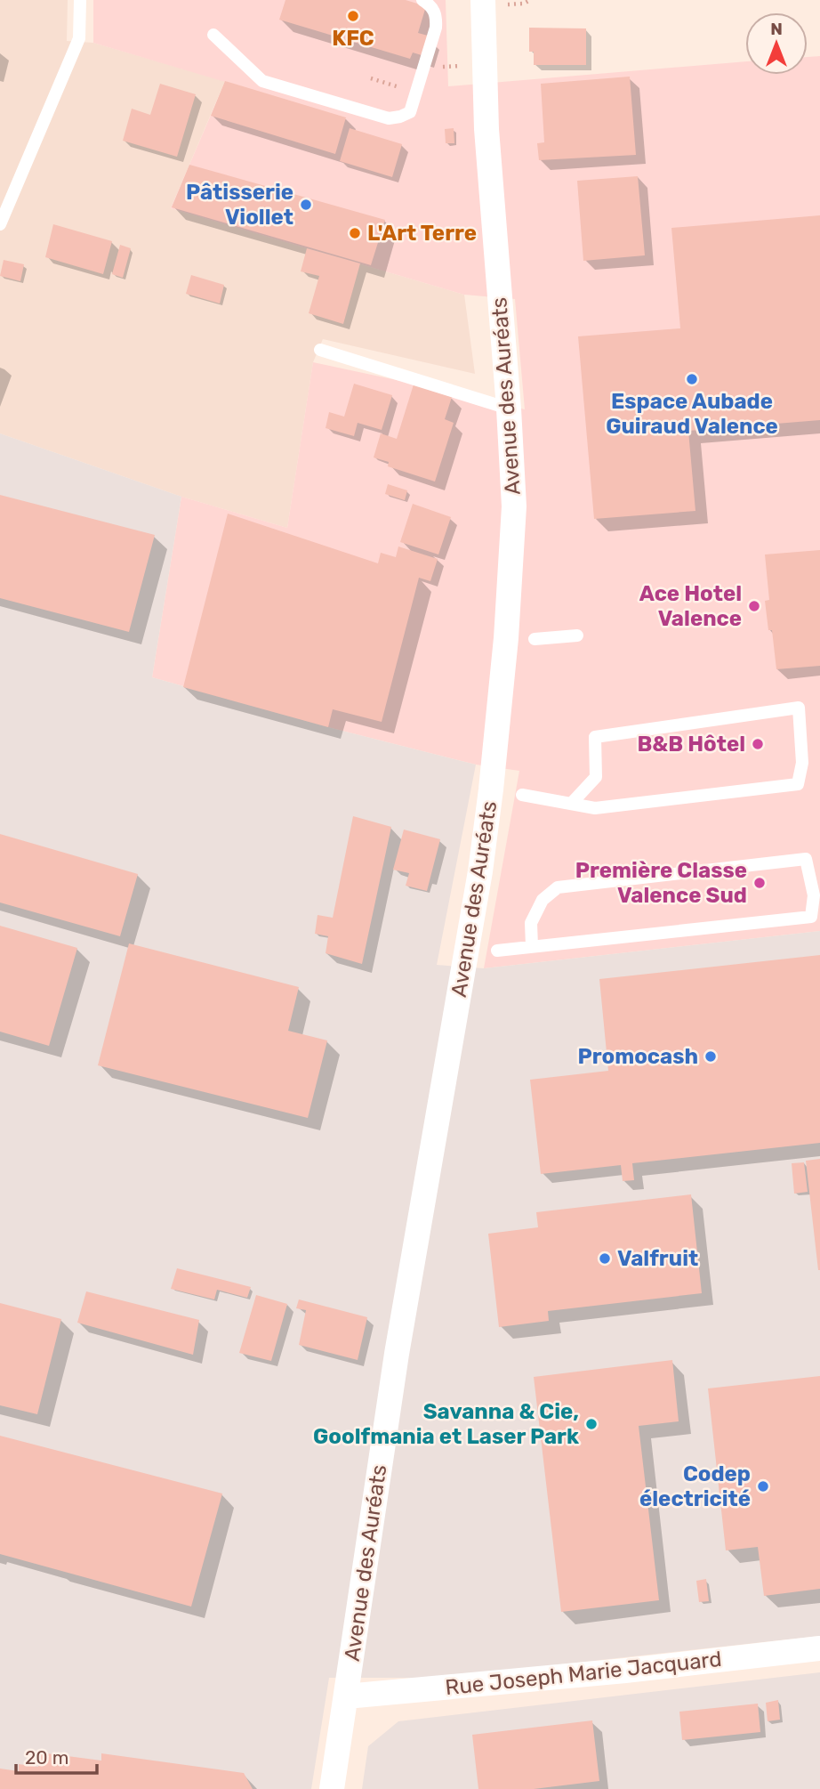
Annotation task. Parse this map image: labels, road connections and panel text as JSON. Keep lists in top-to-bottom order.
{
  "streets": {
    "street": ["Avenue des Auréats", "Rue Joseph Marie Jacquard"]
  },
  "crossings": [
    ["Avenue des Auréats", "Rue Joseph Marie Jacquard"]
  ],
  "places": [
    "KFC",
    "Pâtisserie Viollet",
    "L'Art Terre",
    "Espace Aubade Guiraud Valence",
    "Ace Hotel Valence",
    "B&B Hôtel",
    "Première Classe Valence Sud",
    "Promocash",
    "Valfruit",
    "Savanna & Cie, Goolfmania et Laser Park",
    "Codep électricité"
  ],
  "scale_bar": "20 m",
  "north": "top"
}
